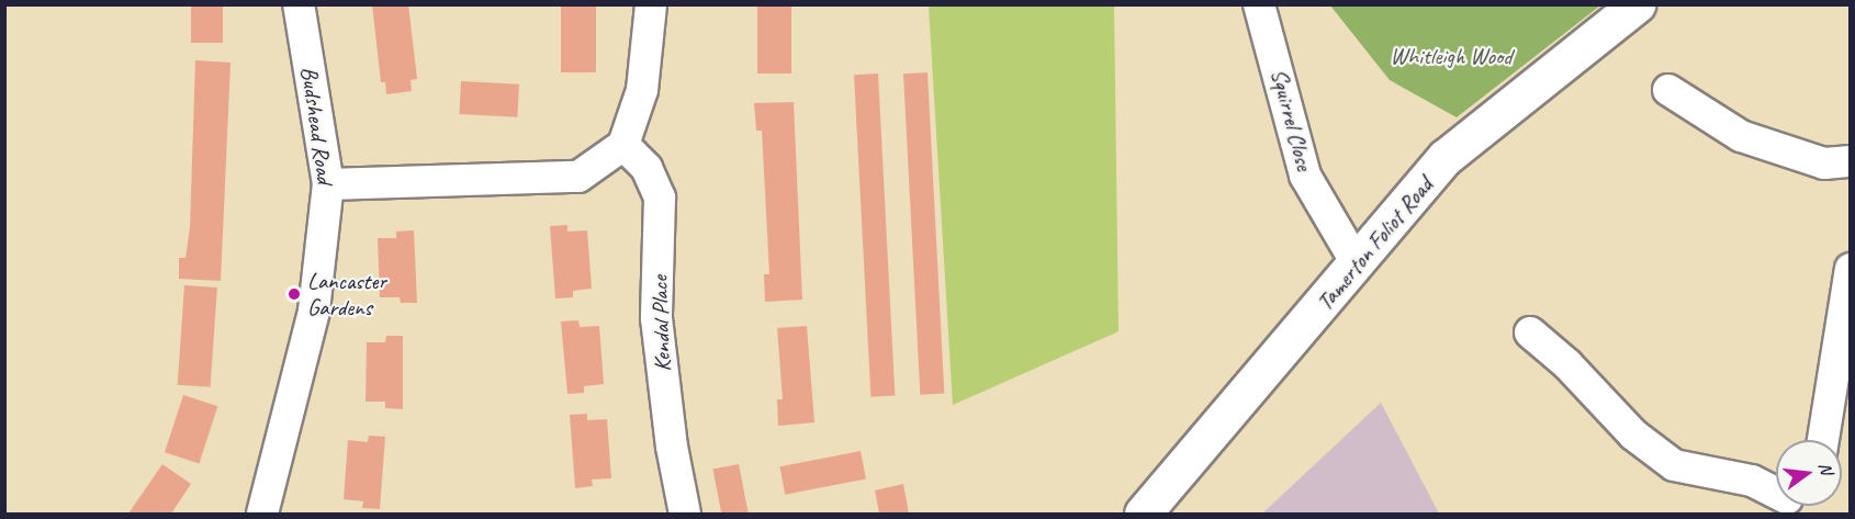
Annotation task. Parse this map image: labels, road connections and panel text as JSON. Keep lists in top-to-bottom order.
{
  "streets": {
    "main road": ["Tamerton Foliot Road"],
    "street": ["Squirrel Close", "Budshead Road", "Kendal Place"]
  },
  "crossings": [
    ["Squirrel Close", "Tamerton Foliot Road"]
  ],
  "parks": ["Whitleigh Wood"],
  "places": ["Lancaster Gardens"],
  "north": "right"
}
